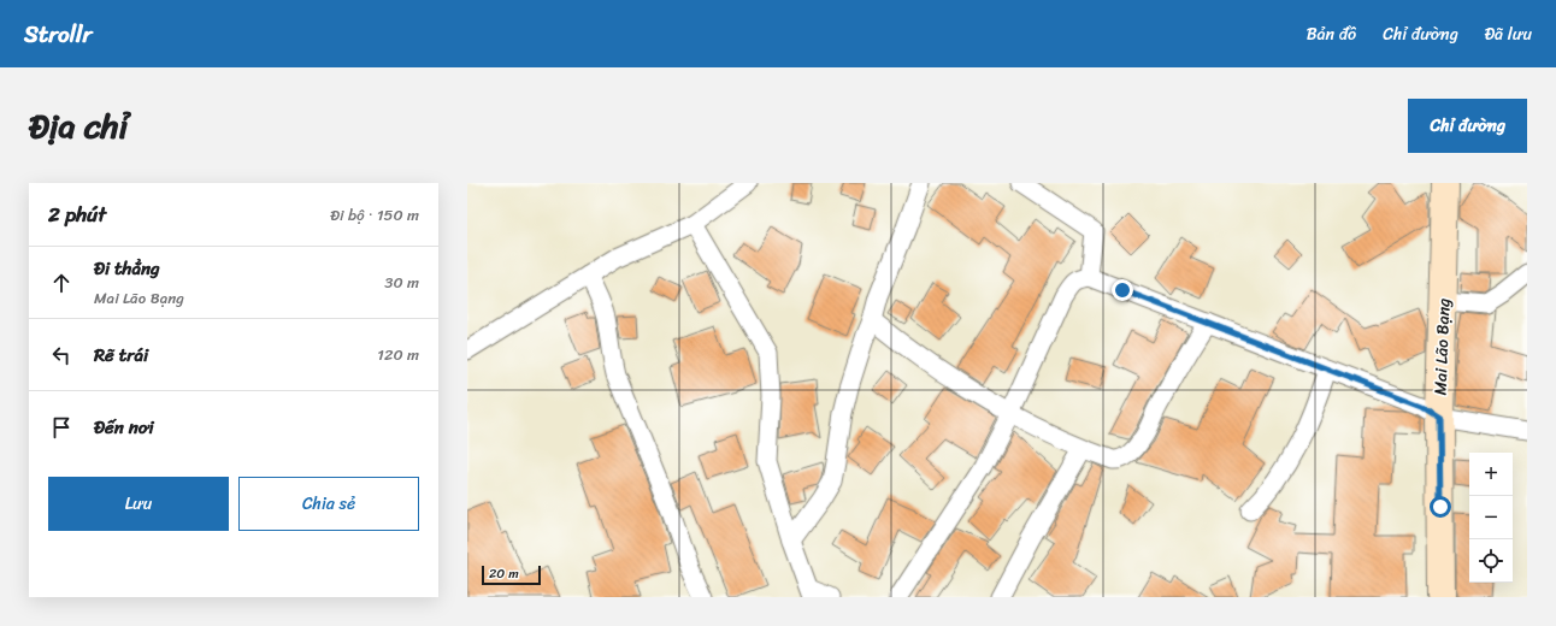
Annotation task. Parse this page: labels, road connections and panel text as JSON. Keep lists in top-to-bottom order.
{
  "streets": {
    "street": ["Mai Lão Bạng"]
  },
  "scale_bar": "20 m",
  "page": {
    "header": "Strollr",
    "nav": ["Bản đồ", "Chỉ đường", "Đã lưu"],
    "title": "Địa chỉ",
    "buttons": [
      "Chỉ đường",
      ["Lưu", "Chia sẻ"]
    ],
    "heading": ["2 phút", "Đi bộ · 150 m"],
    "list": [
      ["Đi thẳng", "Mai Lão Bạng", "30 m"],
      ["Rẽ trái", "120 m"],
      "Đến nơi"
    ],
    "map_buttons": ["+", "−"],
    "scale": "20 m"
  }
}
